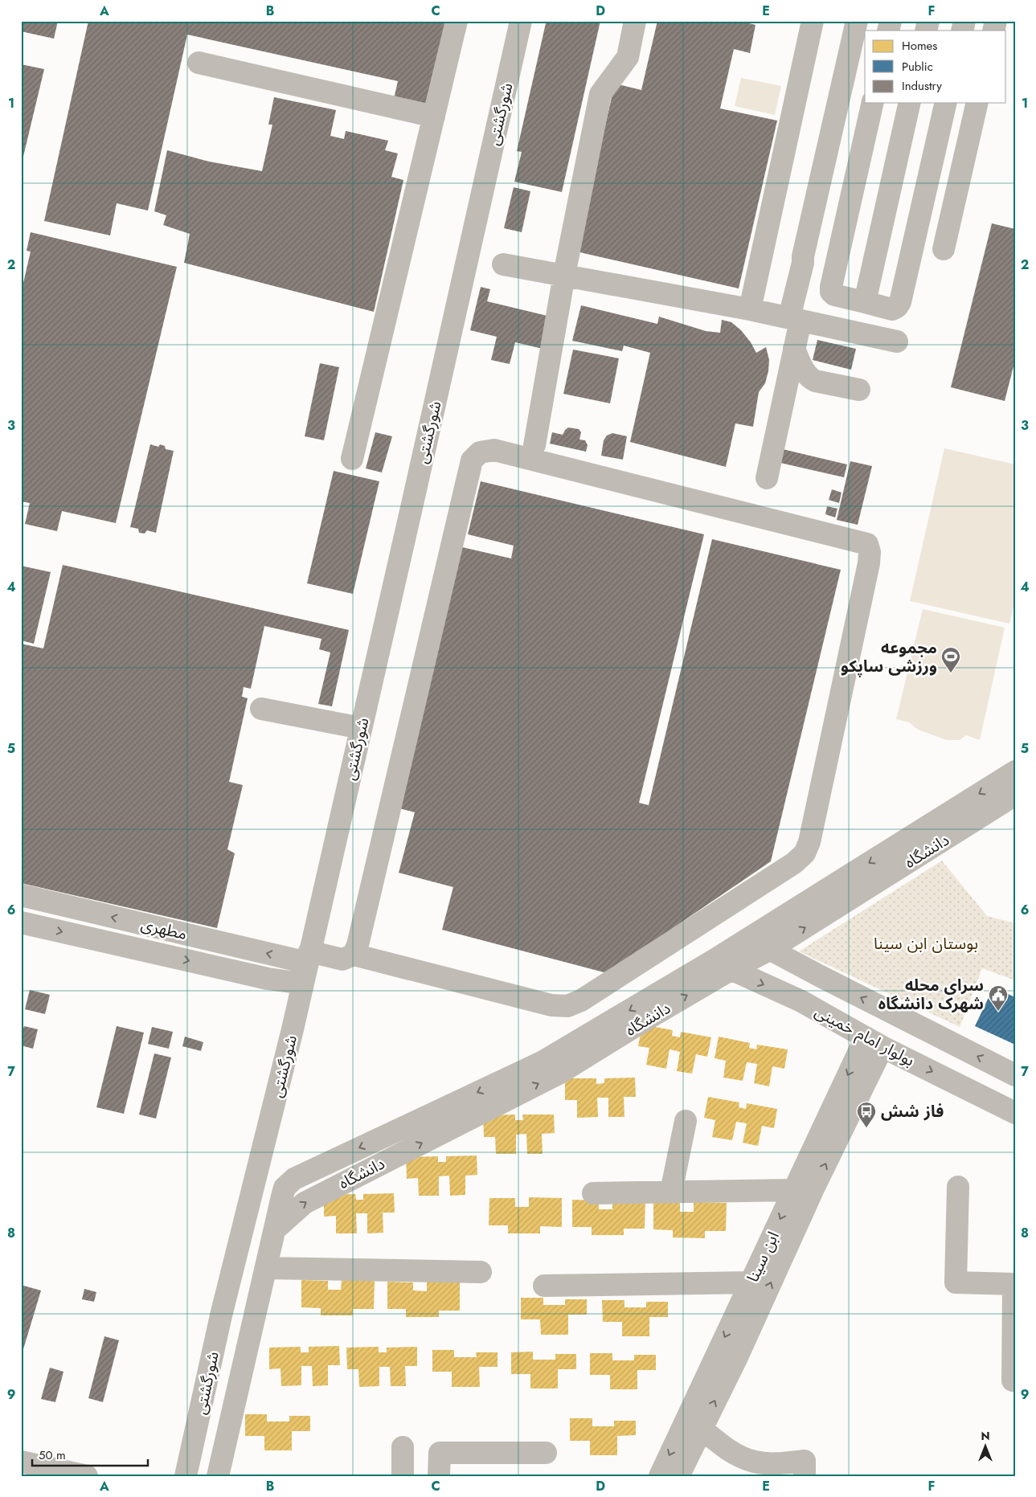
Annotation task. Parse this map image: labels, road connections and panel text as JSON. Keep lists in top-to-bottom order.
{
  "streets": {
    "street": [
      "شورگشتی",
      "دانشگاه",
      "مطهری",
      "بولوار امام خمینی",
      "ابن سینا"
    ]
  },
  "crossings": [
    ["شورگشتی", "مطهری"],
    ["دانشگاه", "بولوار امام خمینی"],
    ["بولوار امام خمینی", "ابن سینا"]
  ],
  "parks": ["بوستان ابن سینا"],
  "places": {
    "sports": ["مجموعه ورزشی ساپکو"],
    "public building": ["سرای محله شهرک دانشگاه"],
    "bus stop": ["فاز شش"]
  },
  "legend": ["Homes", "Public", "Industry"],
  "scale_bar": "50 m",
  "north": "top",
  "grid": {
    "columns": [
      "A",
      "B",
      "C",
      "D",
      "E",
      "F"
    ],
    "rows": [
      "1",
      "2",
      "3",
      "4",
      "5",
      "6",
      "7",
      "8",
      "9"
    ]
  }
}
